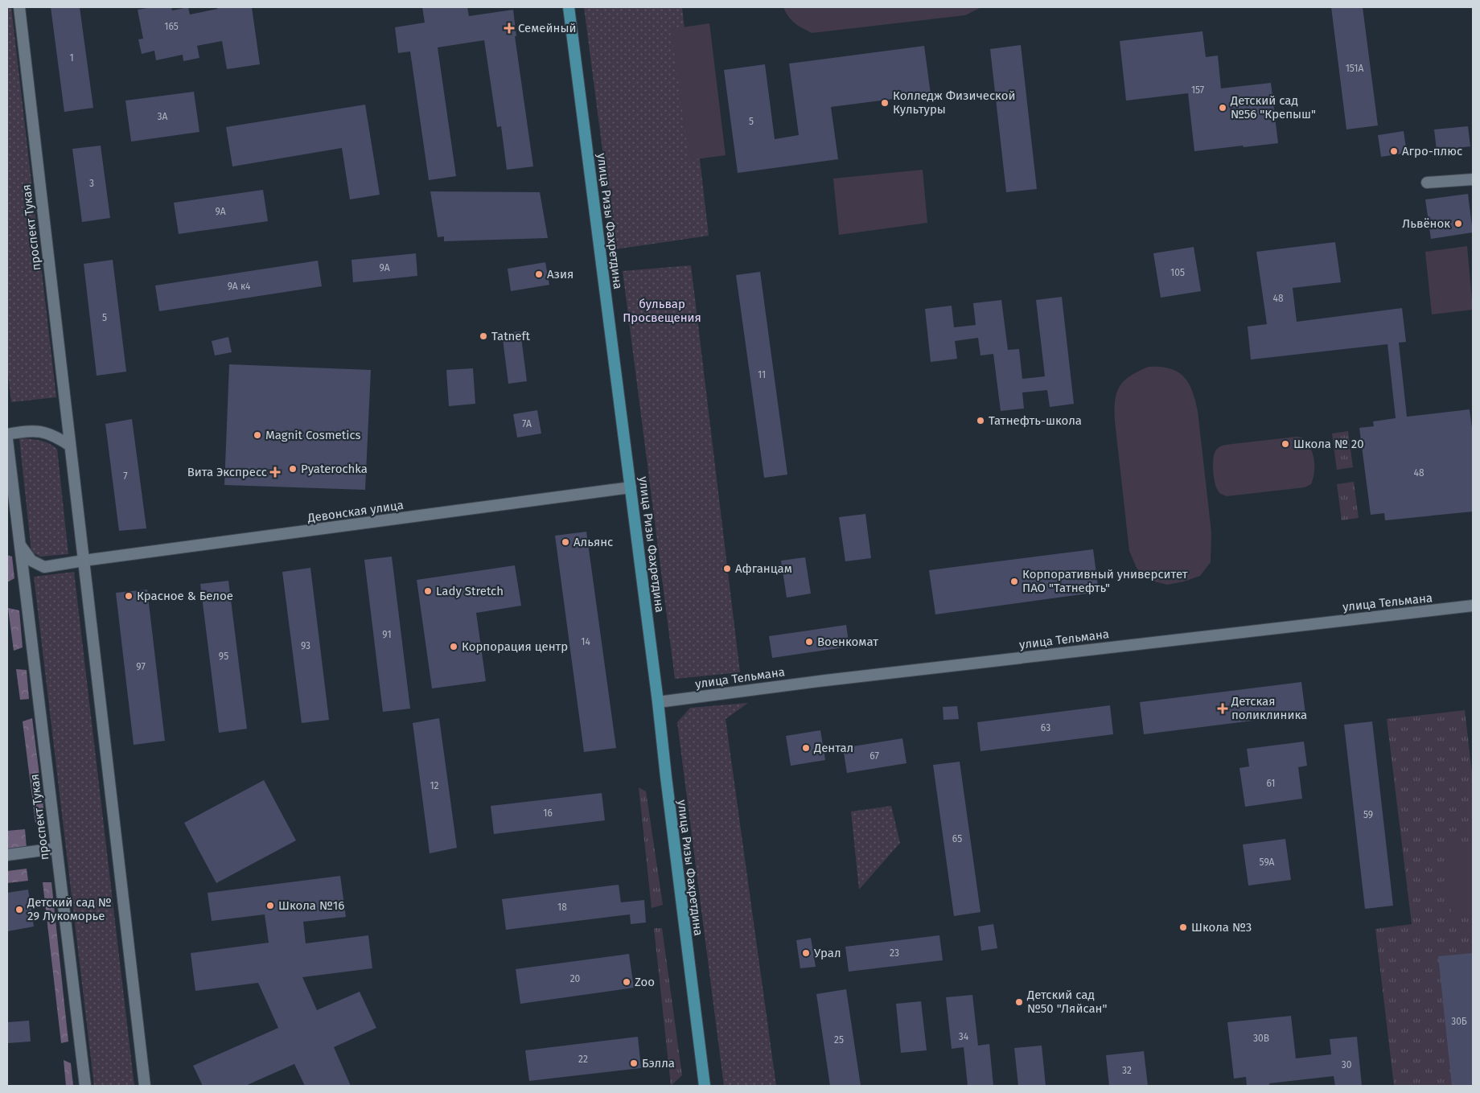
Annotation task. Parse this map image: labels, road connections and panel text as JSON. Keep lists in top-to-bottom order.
{
  "streets": {
    "main road": [
      "улица Ризы Фахретдина",
      "проспект Тукая",
      "Девонская улица",
      "улица Тельмана"
    ]
  },
  "crossings": [
    ["улица Ризы Фахретдина", "Девонская улица"],
    ["улица Ризы Фахретдина", "улица Тельмана"],
    ["проспект Тукая", "Девонская улица"]
  ],
  "parks": ["бульвар Просвещения"],
  "places": {
    "health": ["Семейный", "Вита Экспресс", "Детская поликлиника"],
    "other": [
      "Колледж Физической Культуры",
      "Детский сад №56 \"Крепыш\"",
      "Агро-плюс",
      "Львёнок",
      "Азия",
      "Tatneft",
      "Татнефть-школа",
      "Magnit Cosmetics",
      "Школа № 20",
      "Pyaterochka",
      "Альянс",
      "Афганцам",
      "Корпоративный университет ПАО \"Татнефть\"",
      "Lady Stretch",
      "Красное & Белое",
      "Военкомат",
      "Корпорация центр",
      "Дентал",
      "Школа №16",
      "Детский сад № 29 Лукоморье",
      "Школа №3",
      "Урал",
      "Zoo",
      "Детский сад №50 \"Ляйсан\"",
      "Бэлла"
    ]
  },
  "house_numbers": [
    "165",
    "1",
    "151А",
    "157",
    "3А",
    "5",
    "3",
    "9А",
    "9А",
    "105",
    "9А к4",
    "48",
    "5",
    "11",
    "7А",
    "48",
    "7",
    "91",
    "14",
    "93",
    "95",
    "97",
    "63",
    "67",
    "61",
    "12",
    "16",
    "59",
    "65",
    "59А",
    "18",
    "23",
    "20",
    "30Б",
    "34",
    "30В",
    "25",
    "22",
    "30",
    "32"
  ]
}
